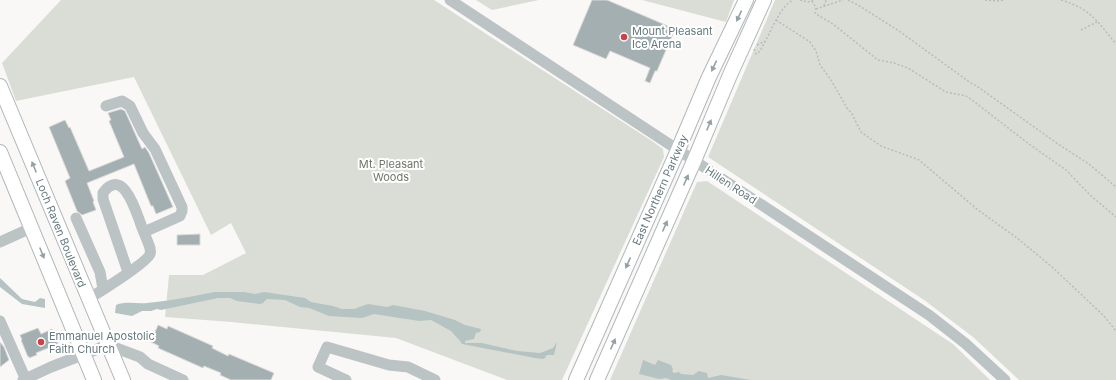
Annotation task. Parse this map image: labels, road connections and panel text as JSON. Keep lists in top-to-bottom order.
{
  "streets": {
    "main road": ["East Northern Parkway", "Loch Raven Boulevard"],
    "street": ["Hillen Road"]
  },
  "crossings": [
    ["Hillen Road", "East Northern Parkway"]
  ],
  "parks": ["Mt. Pleasant Woods"],
  "places": ["Mount Pleasant Ice Arena", "Emmanuel Apostolic Faith Church"]
}
